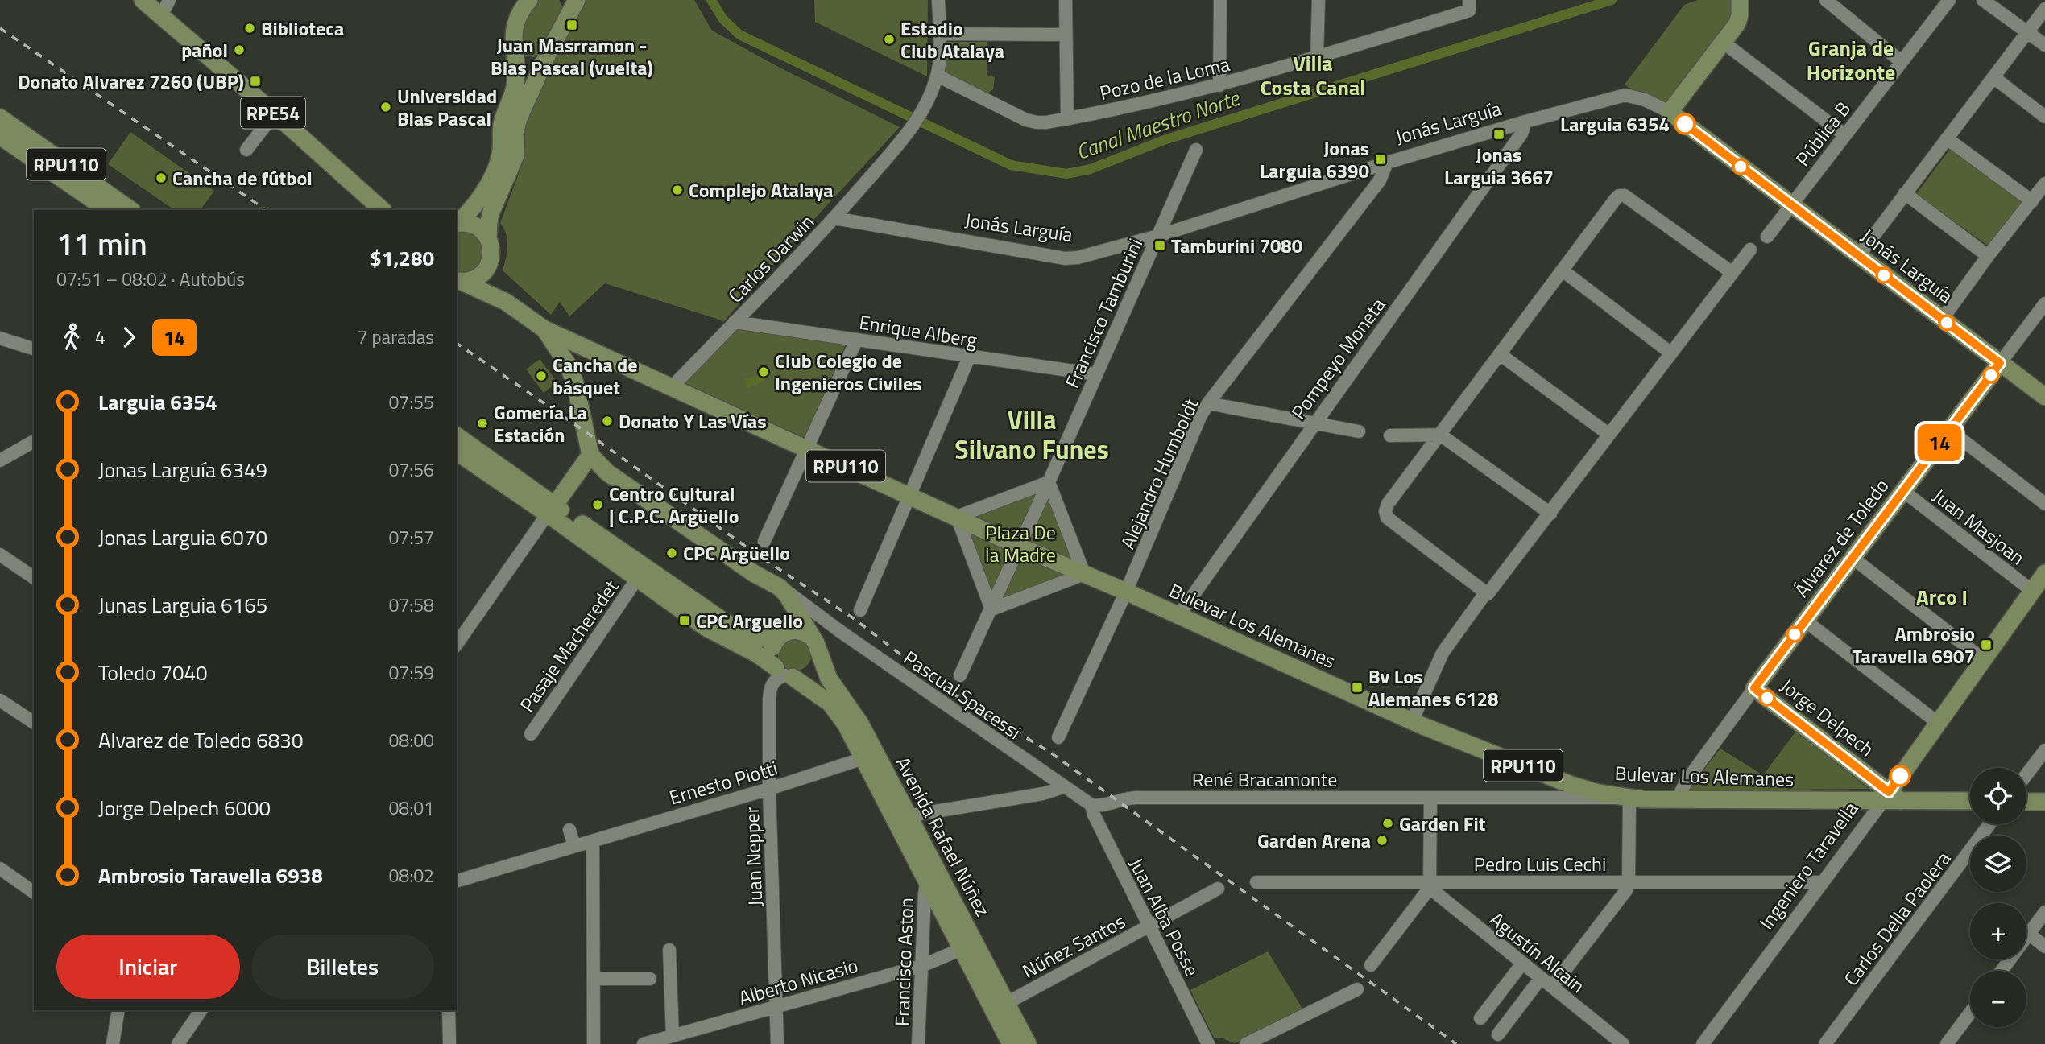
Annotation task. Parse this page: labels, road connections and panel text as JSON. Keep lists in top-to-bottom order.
{
  "streets": {
    "main road": [
      "RPE54",
      "Jonás Larguía",
      "RPU110",
      "Álvarez de Toledo",
      "Bulevar Los Alemanes",
      "Jorge Delpech",
      "Avenida Rafael Núñez",
      "Ingeniero Taravella"
    ],
    "street": [
      "Pozo de la Loma",
      "Pública B",
      "Carlos Darwin",
      "Francisco Tamburini",
      "Enrique Alberg",
      "Pompeyo Moneta",
      "Alejandro Humboldt",
      "Juan Masjoan",
      "Pasaje Macheredet",
      "Pascual Spacessi",
      "René Bracamonte",
      "Ernesto Piotti",
      "Juan Nepper",
      "Pedro Luis Cechi",
      "Juan Alba Posse",
      "Carlos Della Paolera",
      "Núñez Santos",
      "Agustín Alcain",
      "Francisco Aston",
      "Alberto Nicasio"
    ]
  },
  "crossings": [
    ["Pozo de la Loma", "Carlos Darwin"],
    ["Jonás Larguía", "Pública B"],
    ["Jonás Larguía", "Carlos Darwin"],
    ["Jonás Larguía", "Francisco Tamburini"],
    ["Jonás Larguía", "Pompeyo Moneta"],
    ["Jonás Larguía", "Alejandro Humboldt"],
    ["Jonás Larguía", "Álvarez de Toledo"],
    ["Carlos Darwin", "Enrique Alberg"],
    ["Carlos Darwin", "Bulevar Los Alemanes"],
    ["Francisco Tamburini", "Enrique Alberg"],
    ["Francisco Tamburini", "Bulevar Los Alemanes"],
    ["Pompeyo Moneta", "Bulevar Los Alemanes"],
    ["Alejandro Humboldt", "Bulevar Los Alemanes"],
    ["Juan Masjoan", "Álvarez de Toledo"],
    ["Juan Masjoan", "Ingeniero Taravella"],
    ["Álvarez de Toledo", "Bulevar Los Alemanes"],
    ["Álvarez de Toledo", "Jorge Delpech"],
    ["Bulevar Los Alemanes", "Jorge Delpech"],
    ["Bulevar Los Alemanes", "René Bracamonte"],
    ["Bulevar Los Alemanes", "Ingeniero Taravella"],
    ["Pascual Spacessi", "Avenida Rafael Núñez"],
    ["Jorge Delpech", "Ingeniero Taravella"],
    ["René Bracamonte", "Juan Alba Posse"],
    ["Ernesto Piotti", "Avenida Rafael Núñez"],
    ["Ernesto Piotti", "Juan Nepper"],
    ["Avenida Rafael Núñez", "Juan Nepper"],
    ["Avenida Rafael Núñez", "Núñez Santos"],
    ["Avenida Rafael Núñez", "Francisco Aston"],
    ["Avenida Rafael Núñez", "Alberto Nicasio"],
    ["Juan Nepper", "Alberto Nicasio"],
    ["Pedro Luis Cechi", "Ingeniero Taravella"],
    ["Pedro Luis Cechi", "Agustín Alcain"],
    ["Juan Alba Posse", "Núñez Santos"],
    ["Francisco Aston", "Alberto Nicasio"]
  ],
  "districts": [
    "Granja de Horizonte",
    "Villa Costa Canal",
    "Villa Silvano Funes",
    "Arco I"
  ],
  "water": ["Canal Maestro Norte"],
  "parks": ["Plaza De la Madre"],
  "places": {
    "transit": [
      "Juan Masrramon - Blas Pascal (vuelta)",
      "Donato Alvarez 7260 (UBP)",
      "Jonas Larguia 3667",
      "Jonas Larguia 6390",
      "Tamburini 7080",
      "CPC Arguello",
      "Ambrosio Taravella 6907",
      "Bv Los Alemanes 6128"
    ],
    "other": [
      "Biblioteca",
      "Estadio Club Atalaya",
      "pañol",
      "Universidad Blas Pascal",
      "Larguia 6354",
      "Cancha de fútbol",
      "Complejo Atalaya",
      "Club Colegio de Ingenieros Civiles",
      "Cancha de básquet",
      "Donato Y Las Vías",
      "Gomería La Estación",
      "Centro Cultural | C.P.C. Argüello",
      "CPC Argüello",
      "Garden Fit",
      "Garden Arena"
    ]
  },
  "lines": ["bus line 14"],
  "page": {
    "on_map": "14",
    "heading": ["11 min", "07:51 – 08:02 · Autobús", "$1,280"],
    "legs": ["4", "14", "7 paradas"],
    "list": [
      {
        "name": "Larguia 6354",
        "value": "07:55"
      },
      {
        "name": "Jonas Larguía 6349",
        "value": "07:56"
      },
      {
        "name": "Jonas Larguia 6070",
        "value": "07:57"
      },
      {
        "name": "Junas Larguia 6165",
        "value": "07:58"
      },
      {
        "name": "Toledo 7040",
        "value": "07:59"
      },
      {
        "name": "Alvarez de Toledo 6830",
        "value": "08:00"
      },
      {
        "name": "Jorge Delpech 6000",
        "value": "08:01"
      },
      {
        "name": "Ambrosio Taravella 6938",
        "value": "08:02"
      }
    ],
    "map_buttons": ["+", "−"],
    "buttons": ["Iniciar", "Billetes"]
  }
}
